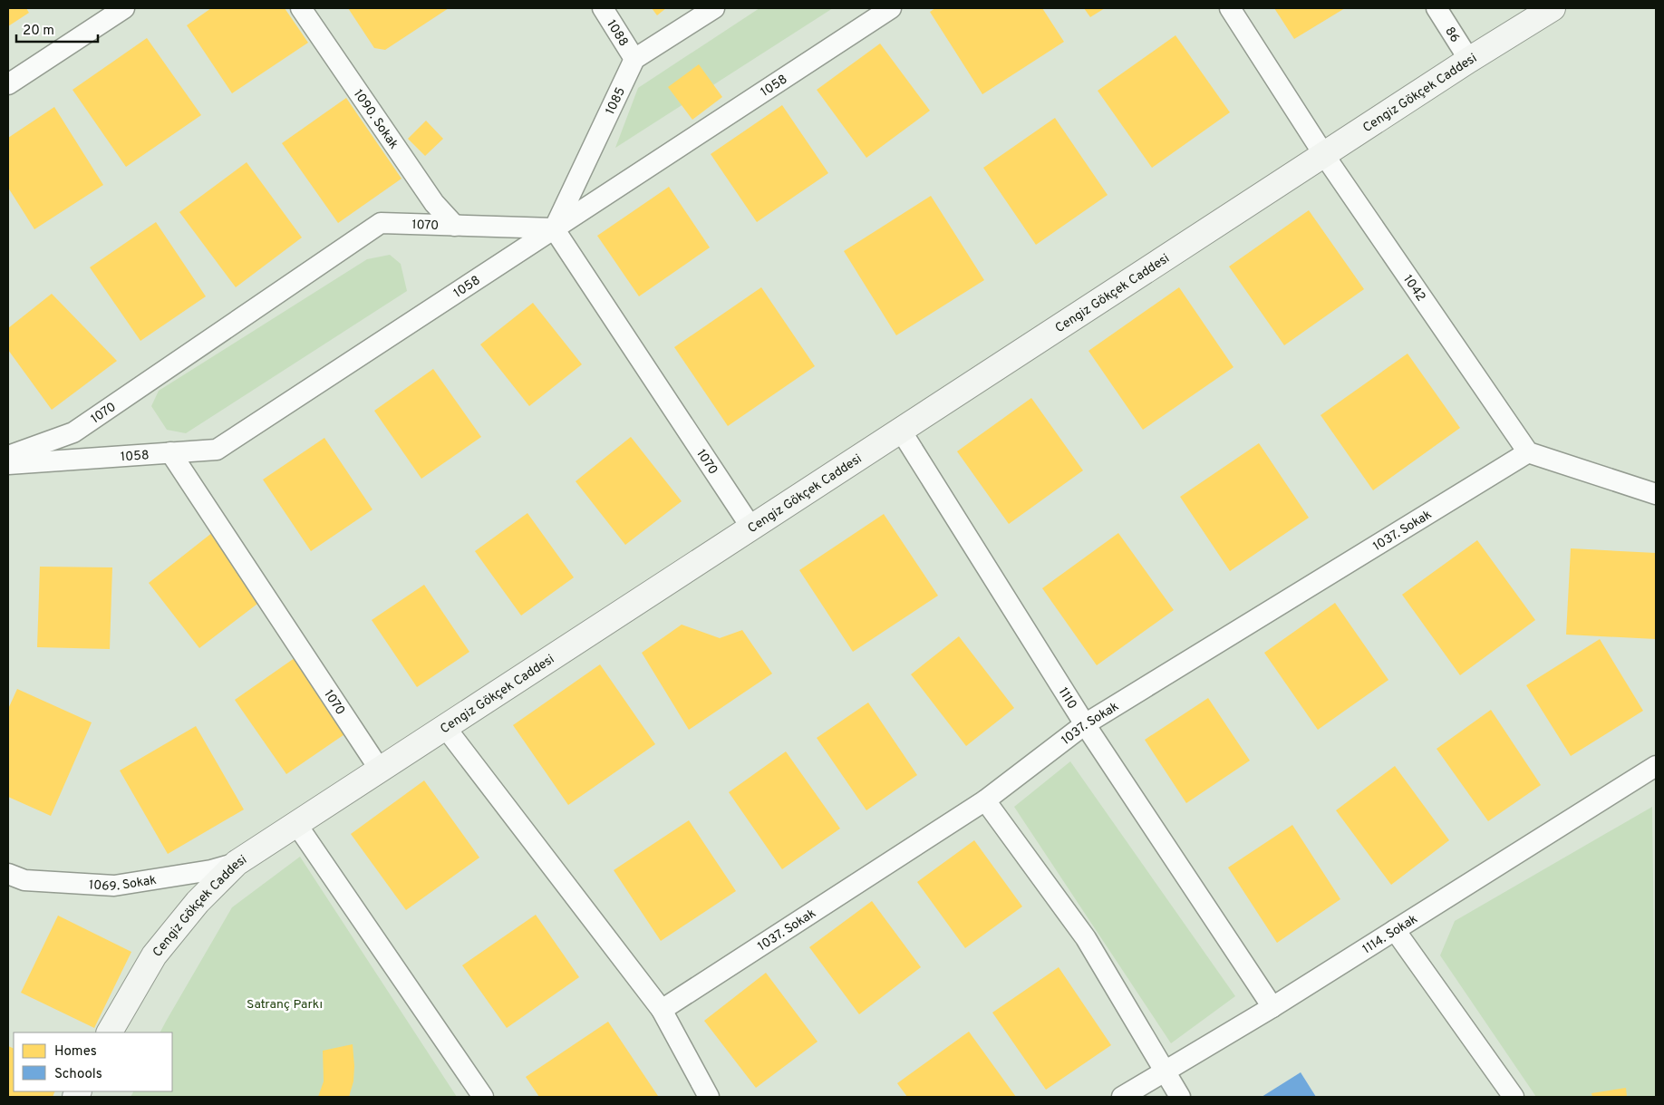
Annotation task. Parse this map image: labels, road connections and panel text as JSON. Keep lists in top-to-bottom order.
{
  "streets": {
    "street": [
      "1088",
      "86",
      "1058",
      "Cengiz Gökçek Caddesi",
      "1085",
      "1090. Sokak",
      "1070",
      "1042",
      "1037. Sokak",
      "1110",
      "1069. Sokak",
      "1114. Sokak"
    ]
  },
  "crossings": [
    ["1088", "1085"],
    ["86", "Cengiz Gökçek Caddesi"],
    ["1058", "1085"],
    ["1058", "1070"],
    ["Cengiz Gökçek Caddesi", "1070"],
    ["Cengiz Gökçek Caddesi", "1042"],
    ["Cengiz Gökçek Caddesi", "1110"],
    ["Cengiz Gökçek Caddesi", "1069. Sokak"],
    ["1085", "1070"],
    ["1090. Sokak", "1070"],
    ["1042", "1037. Sokak"],
    ["1037. Sokak", "1110"],
    ["1110", "1114. Sokak"]
  ],
  "parks": ["Satranç Parkı"],
  "legend": ["Homes", "Schools"],
  "scale_bar": "20 m"
}
